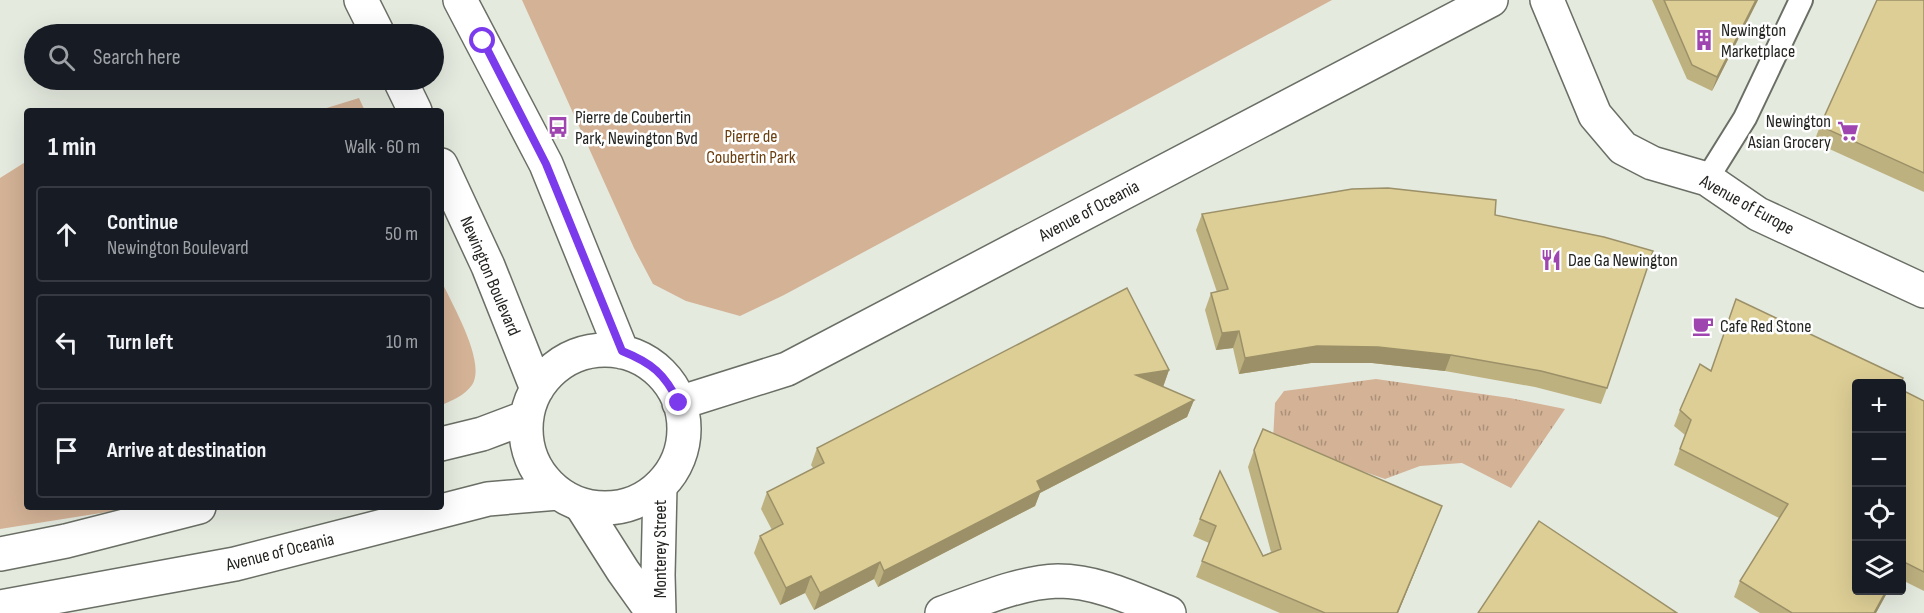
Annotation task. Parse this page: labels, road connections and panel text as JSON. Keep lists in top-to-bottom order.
{
  "streets": {
    "street": [
      "Avenue of Europe",
      "Avenue of Oceania",
      "Newington Boulevard",
      "Monterey Street"
    ]
  },
  "crossings": [
    ["Avenue of Oceania", "Newington Boulevard"],
    ["Avenue of Oceania", "Monterey Street"],
    ["Newington Boulevard", "Monterey Street"]
  ],
  "parks": ["Pierre de Coubertin Park"],
  "places": {
    "building": ["Newington Marketplace"],
    "bus stop": ["Pierre de Coubertin Park, Newington Bvd"],
    "supermarket": ["Newington Asian Grocery"],
    "restaurant": ["Dae Ga Newington"],
    "cafe": ["Cafe Red Stone"]
  },
  "page": {
    "search": "Search here",
    "heading": ["1 min", "Walk · 60 m"],
    "list": [
      ["Continue", "Newington Boulevard", "50 m"],
      ["Turn left", "10 m"],
      "Arrive at destination"
    ],
    "map_buttons": ["+", "−"]
  }
}
